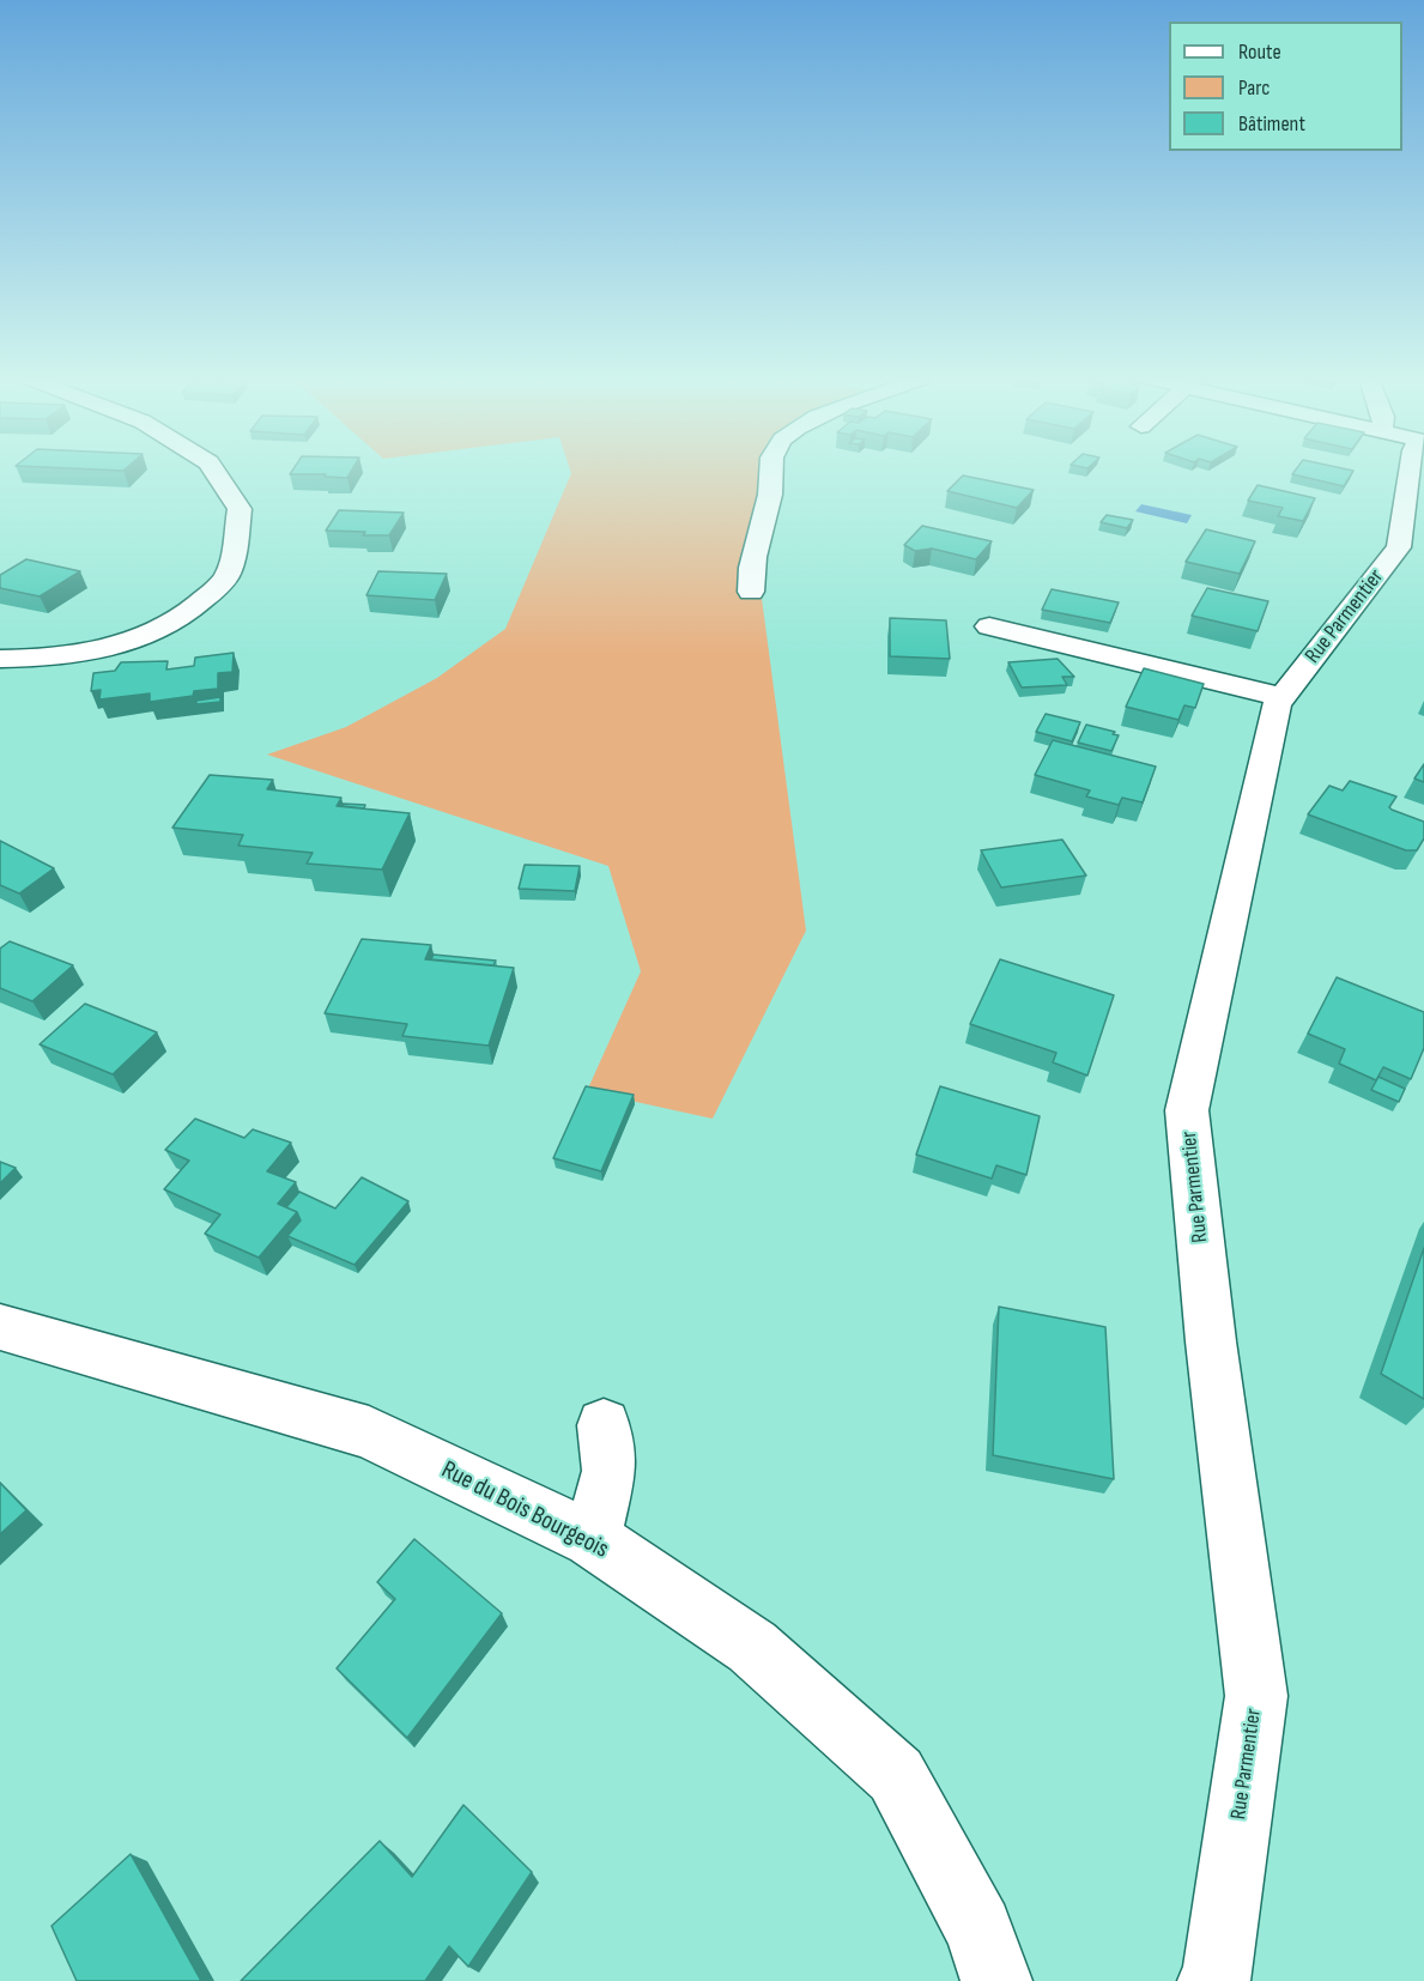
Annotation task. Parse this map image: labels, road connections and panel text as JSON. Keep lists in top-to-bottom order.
{
  "streets": {
    "street": ["Rue Parmentier", "Rue du Bois Bourgeois"]
  },
  "legend": ["Route", "Parc", "Bâtiment"]
}
